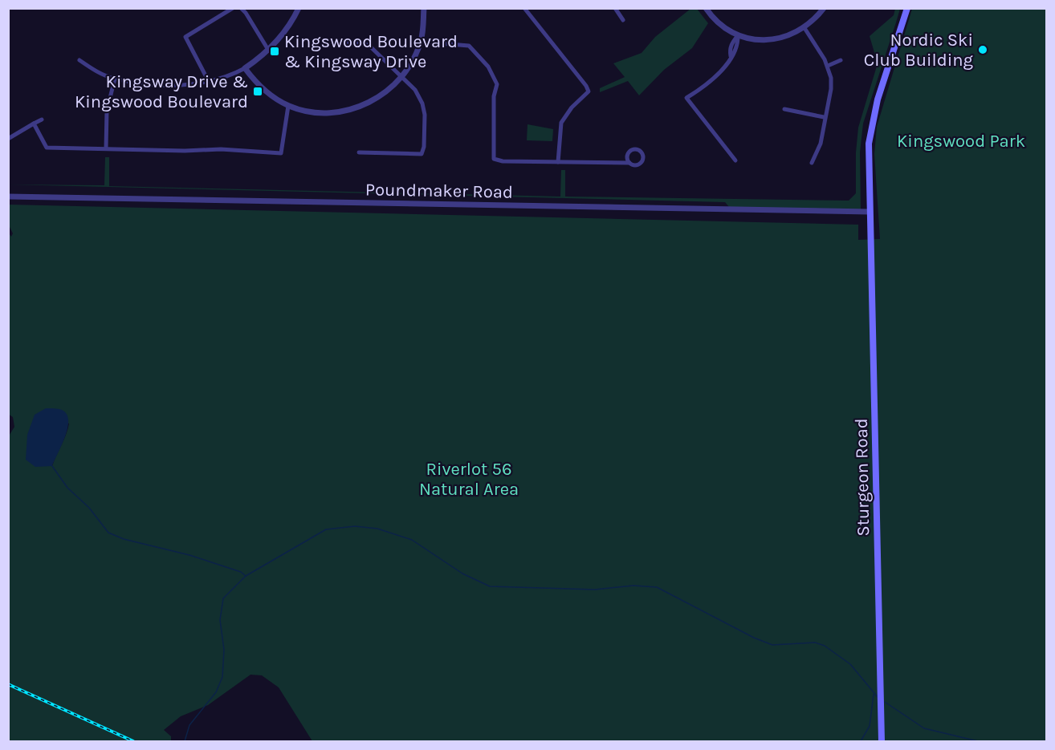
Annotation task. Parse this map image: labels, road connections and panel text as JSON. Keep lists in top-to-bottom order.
{
  "streets": {
    "main road": ["Sturgeon Road"],
    "street": ["Poundmaker Road"]
  },
  "crossings": [
    ["Poundmaker Road", "Sturgeon Road"]
  ],
  "parks": ["Kingswood Park", "Riverlot 56 Natural Area"],
  "places": {
    "other": ["Nordic Ski Club Building"],
    "transit": ["Kingswood Boulevard & Kingsway Drive", "Kingsway Drive & Kingswood Boulevard"]
  }
}
